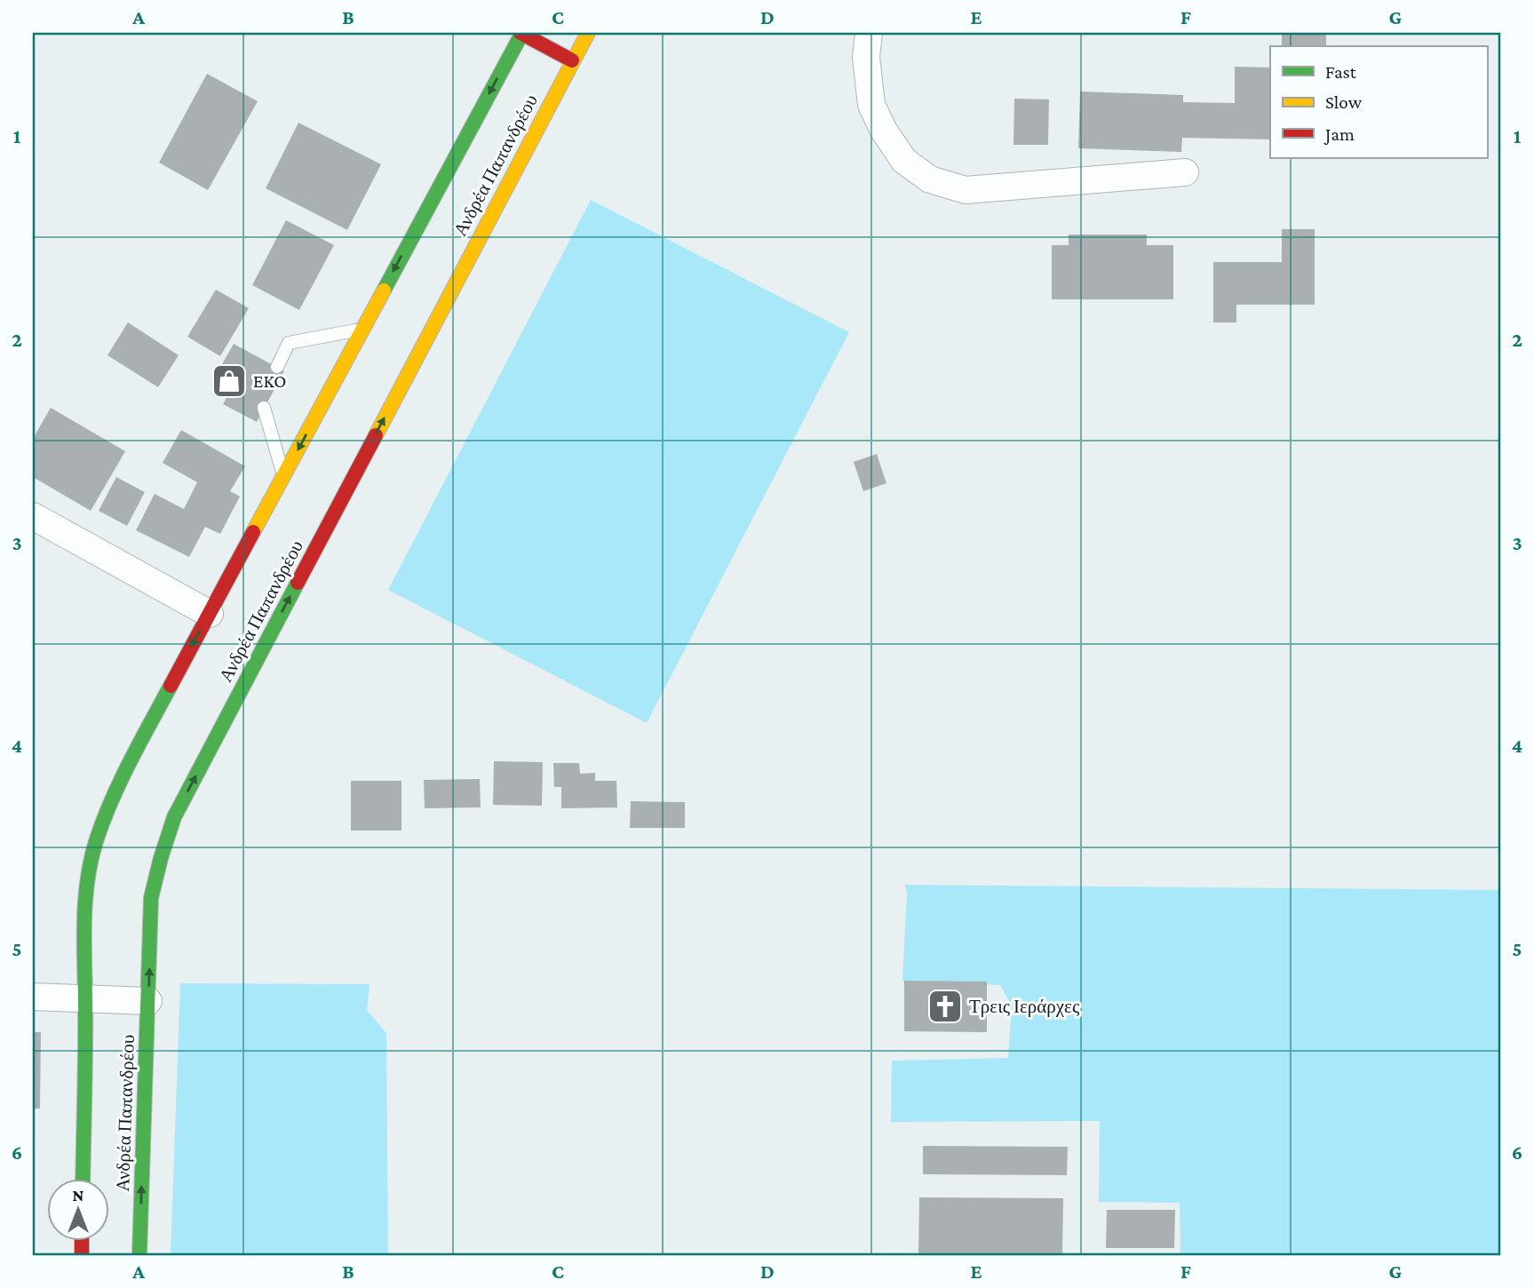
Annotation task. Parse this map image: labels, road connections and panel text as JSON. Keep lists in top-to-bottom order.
{
  "streets": {
    "street": ["Ανδρέα Παπανδρέου"]
  },
  "places": {
    "shop": ["EKO"],
    "church": ["Τρεις Ιεράρχες"]
  },
  "legend": ["Fast", "Slow", "Jam"],
  "north": "top",
  "grid": {
    "columns": [
      "A",
      "B",
      "C",
      "D",
      "E",
      "F",
      "G"
    ],
    "rows": [
      "1",
      "2",
      "3",
      "4",
      "5",
      "6"
    ]
  }
}
